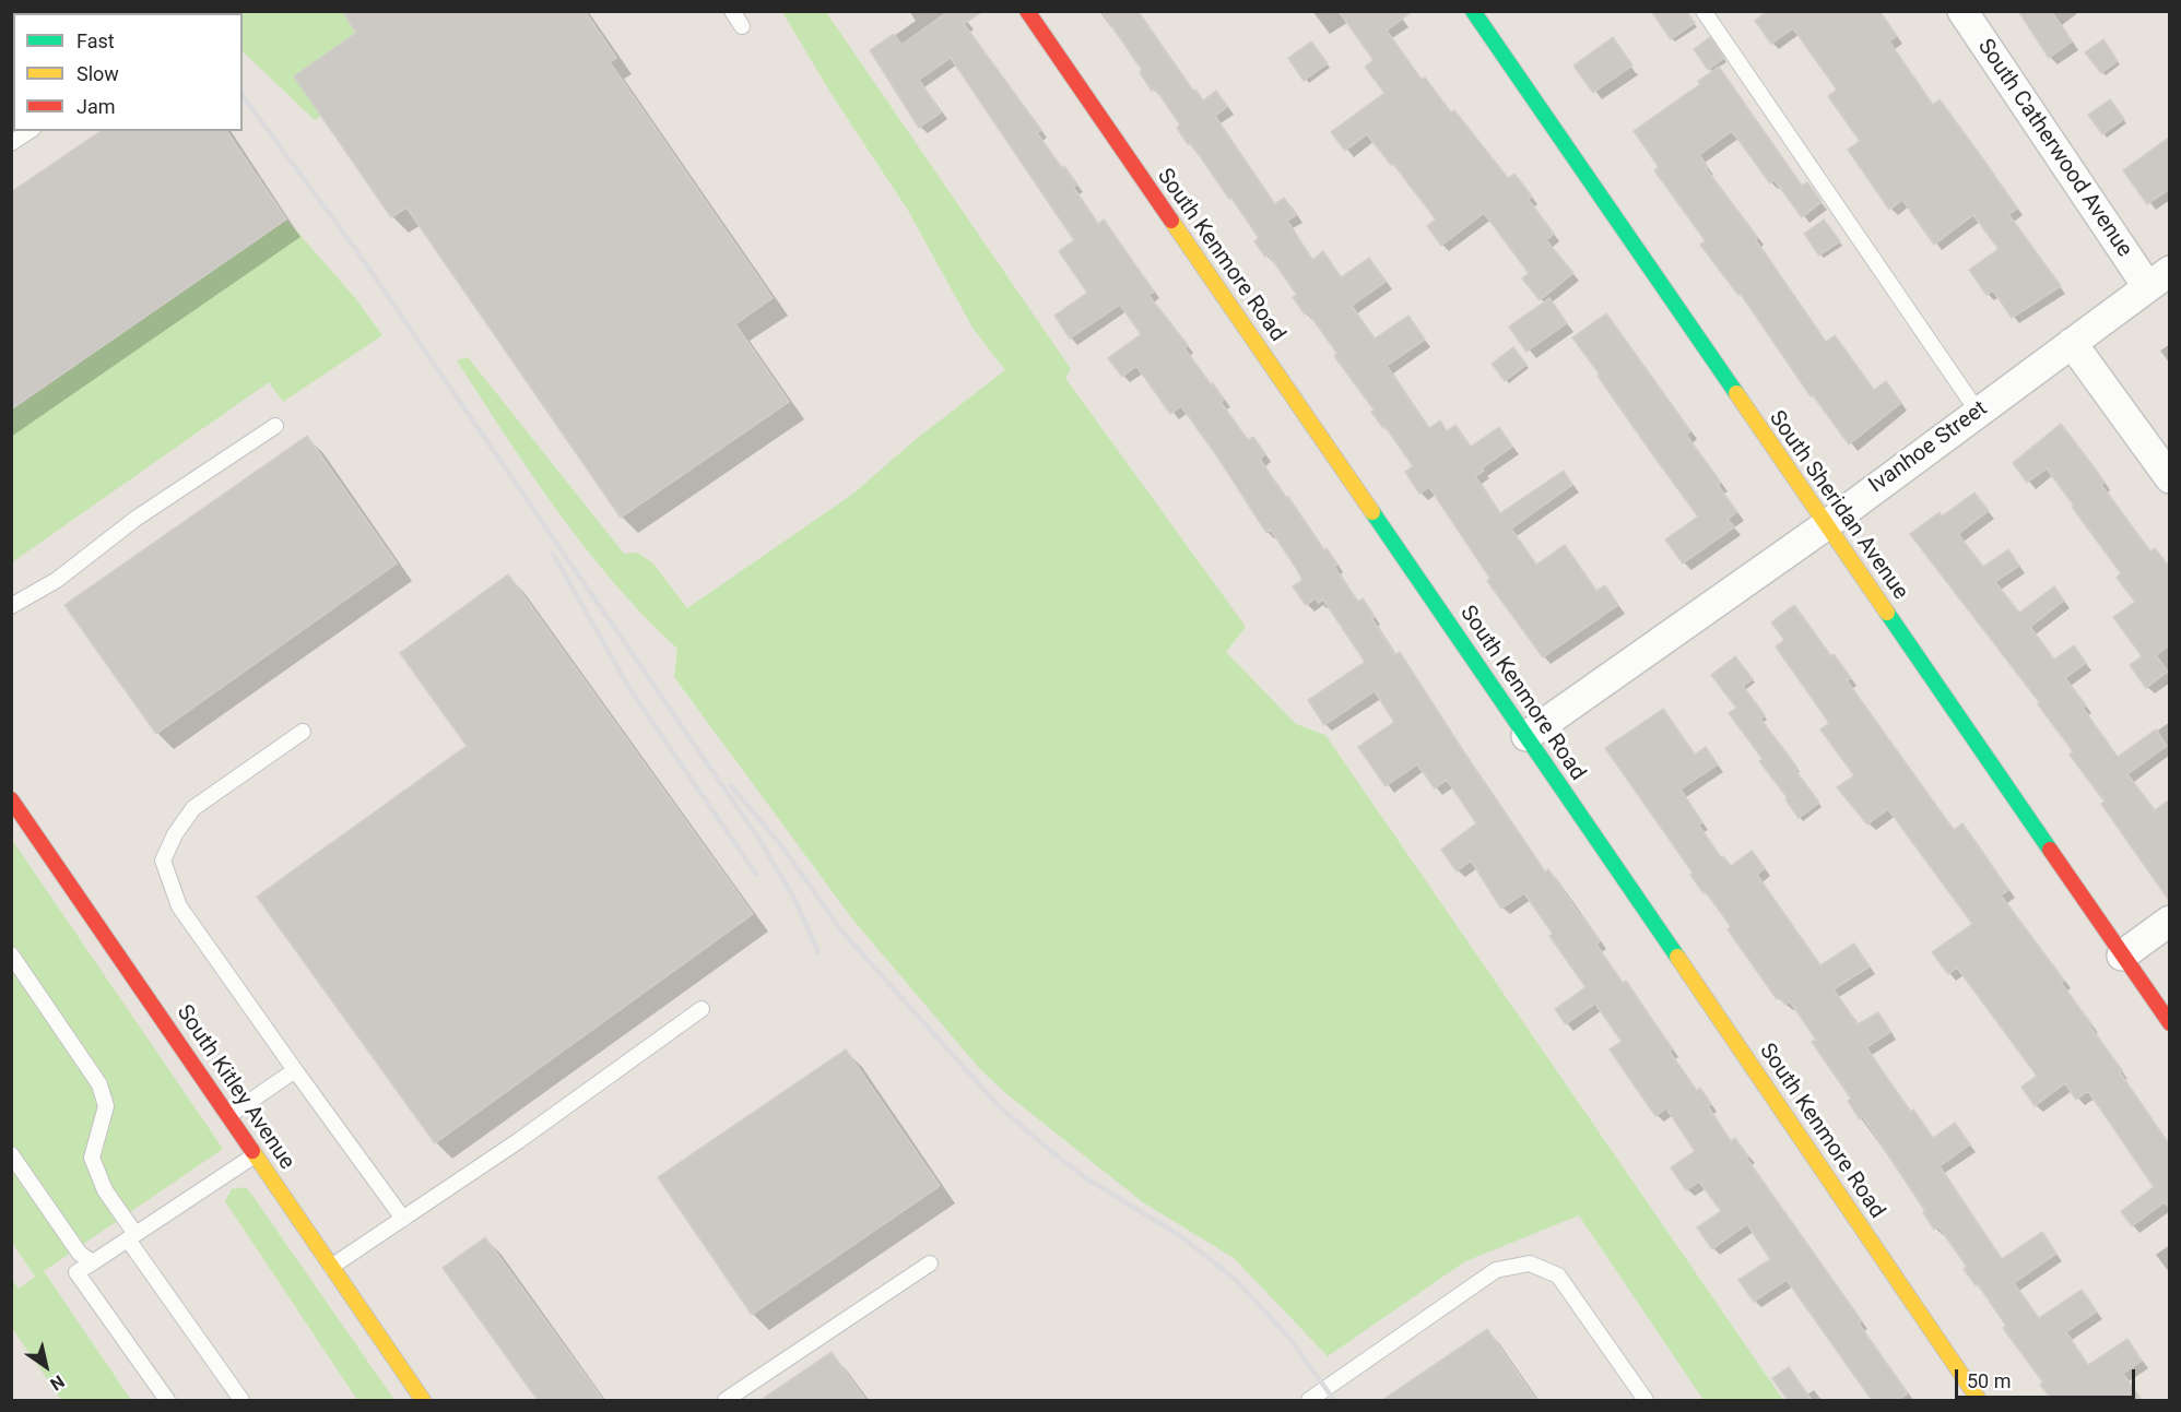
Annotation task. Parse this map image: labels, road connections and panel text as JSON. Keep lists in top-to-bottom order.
{
  "streets": {
    "street": [
      "South Catherwood Avenue",
      "South Kenmore Road",
      "Ivanhoe Street",
      "South Sheridan Avenue",
      "South Kitley Avenue"
    ]
  },
  "crossings": [
    ["South Catherwood Avenue", "Ivanhoe Street"],
    ["South Kenmore Road", "Ivanhoe Street"],
    ["Ivanhoe Street", "South Sheridan Avenue"]
  ],
  "legend": ["Fast", "Slow", "Jam"],
  "scale_bar": "50 m",
  "north": "bottom right"
}
